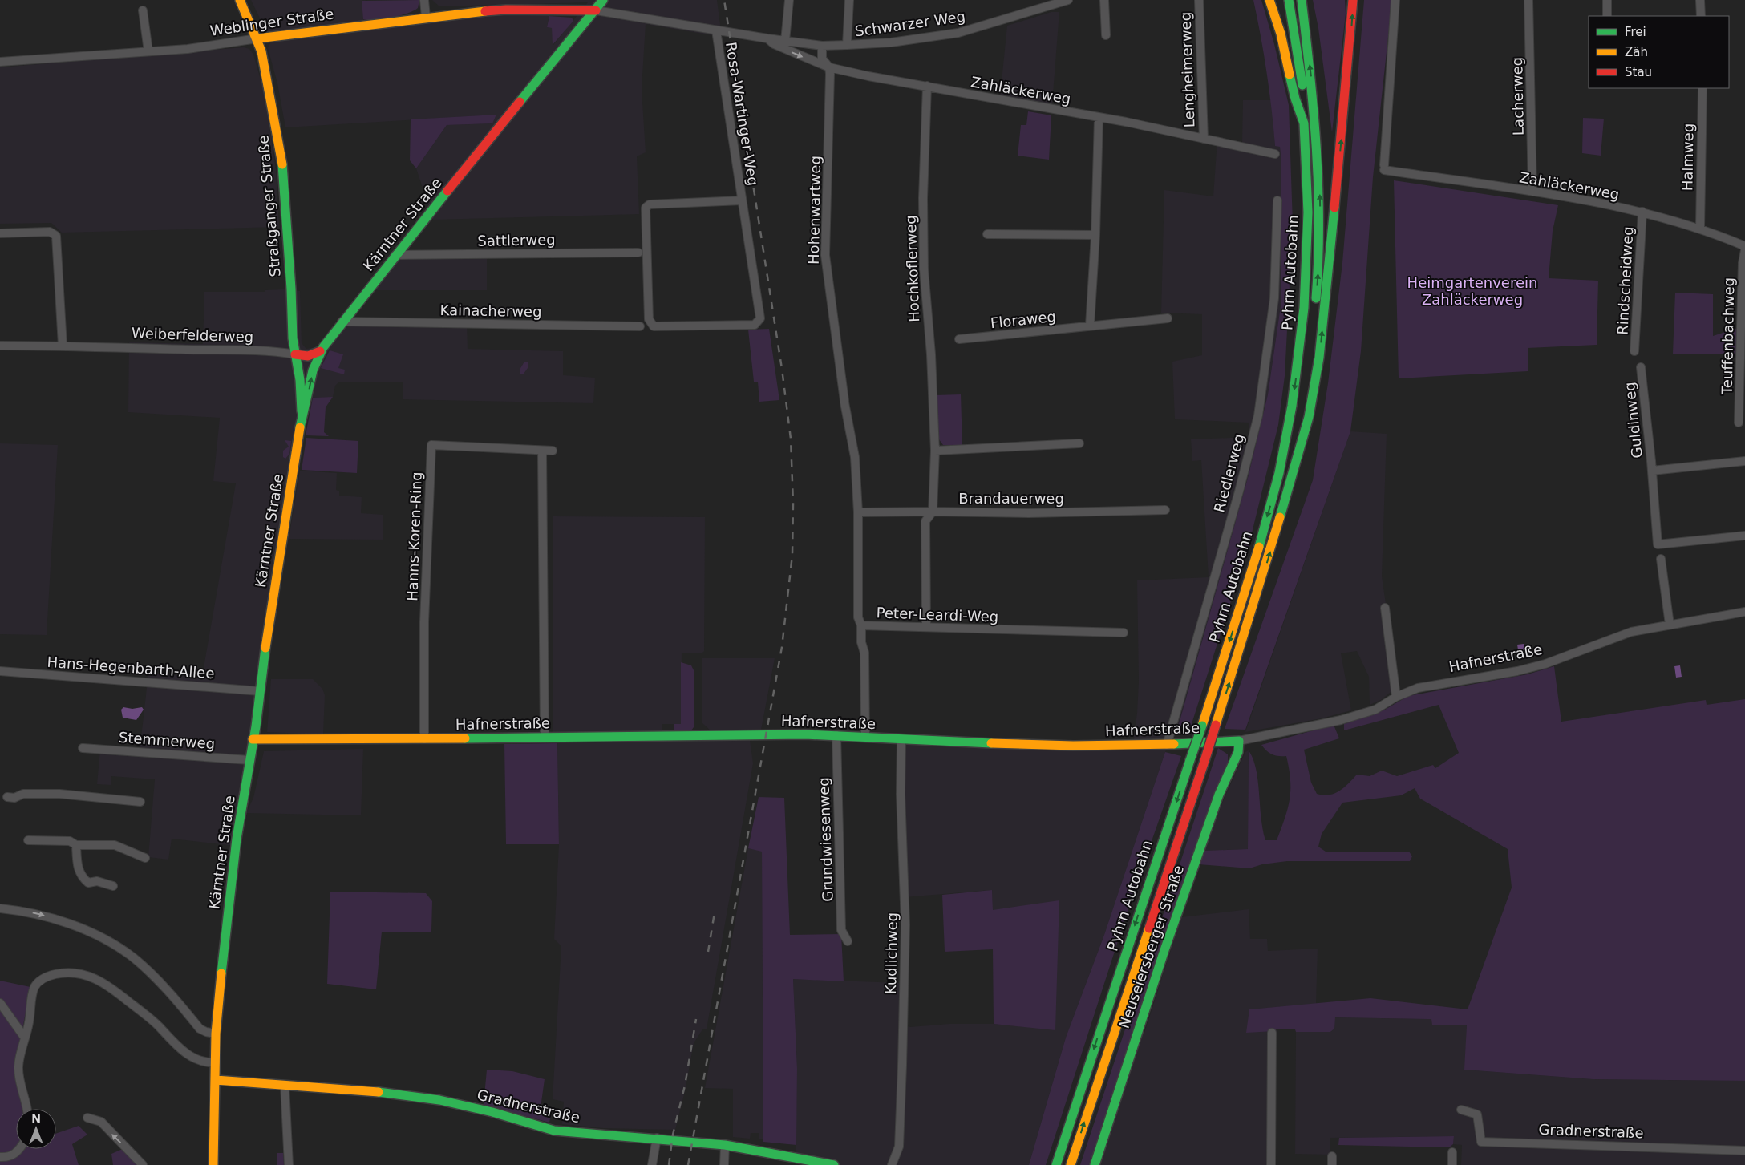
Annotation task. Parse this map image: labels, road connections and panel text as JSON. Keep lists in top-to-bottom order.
{
  "streets": {
    "main road": [
      "Weblinger Straße",
      "Straßganger Straße",
      "Kärntner Straße",
      "Pyhrn Autobahn",
      "Weiberfelderweg",
      "Hafnerstraße",
      "Neuseiersberger Straße",
      "Gradnerstraße"
    ],
    "street": [
      "Schwarzer Weg",
      "Lengheimerweg",
      "Zahläckerweg",
      "Lacherweg",
      "Rosa-Wartinger-Weg",
      "Halmweg",
      "Hohenwartweg",
      "Sattlerweg",
      "Hochkoflerweg",
      "Rindscheidweg",
      "Kainacherweg",
      "Floraweg",
      "Teuffenbachweg",
      "Guldinweg",
      "Riedlerweg",
      "Brandauerweg",
      "Hanns-Koren-Ring",
      "Peter-Leardi-Weg",
      "Hans-Hegenbarth-Allee",
      "Stemmerweg",
      "Grundwiesenweg",
      "Kudlichweg"
    ]
  },
  "crossings": [
    ["Weblinger Straße", "Schwarzer Weg"],
    ["Weblinger Straße", "Straßganger Straße"],
    ["Weblinger Straße", "Kärntner Straße"],
    ["Schwarzer Weg", "Zahläckerweg"],
    ["Schwarzer Weg", "Rosa-Wartinger-Weg"],
    ["Schwarzer Weg", "Hohenwartweg"],
    ["Schwarzer Weg", "Kärntner Straße"],
    ["Lengheimerweg", "Zahläckerweg"],
    ["Zahläckerweg", "Lacherweg"],
    ["Zahläckerweg", "Halmweg"],
    ["Zahläckerweg", "Hohenwartweg"],
    ["Zahläckerweg", "Hochkoflerweg"],
    ["Zahläckerweg", "Rindscheidweg"],
    ["Straßganger Straße", "Kärntner Straße"],
    ["Straßganger Straße", "Weiberfelderweg"],
    ["Hohenwartweg", "Brandauerweg"],
    ["Kärntner Straße", "Sattlerweg"],
    ["Kärntner Straße", "Kainacherweg"],
    ["Kärntner Straße", "Weiberfelderweg"],
    ["Kärntner Straße", "Hafnerstraße"],
    ["Kärntner Straße", "Hans-Hegenbarth-Allee"],
    ["Kärntner Straße", "Stemmerweg"],
    ["Kärntner Straße", "Gradnerstraße"],
    ["Hochkoflerweg", "Brandauerweg"],
    ["Hochkoflerweg", "Peter-Leardi-Weg"],
    ["Riedlerweg", "Hafnerstraße"],
    ["Hanns-Koren-Ring", "Hafnerstraße"],
    ["Peter-Leardi-Weg", "Hafnerstraße"],
    ["Hafnerstraße", "Grundwiesenweg"],
    ["Hafnerstraße", "Neuseiersberger Straße"],
    ["Hafnerstraße", "Kudlichweg"]
  ],
  "parks": ["Heimgartenverein Zahläckerweg"],
  "legend": ["Frei", "Zäh", "Stau"],
  "north": "top"
}
